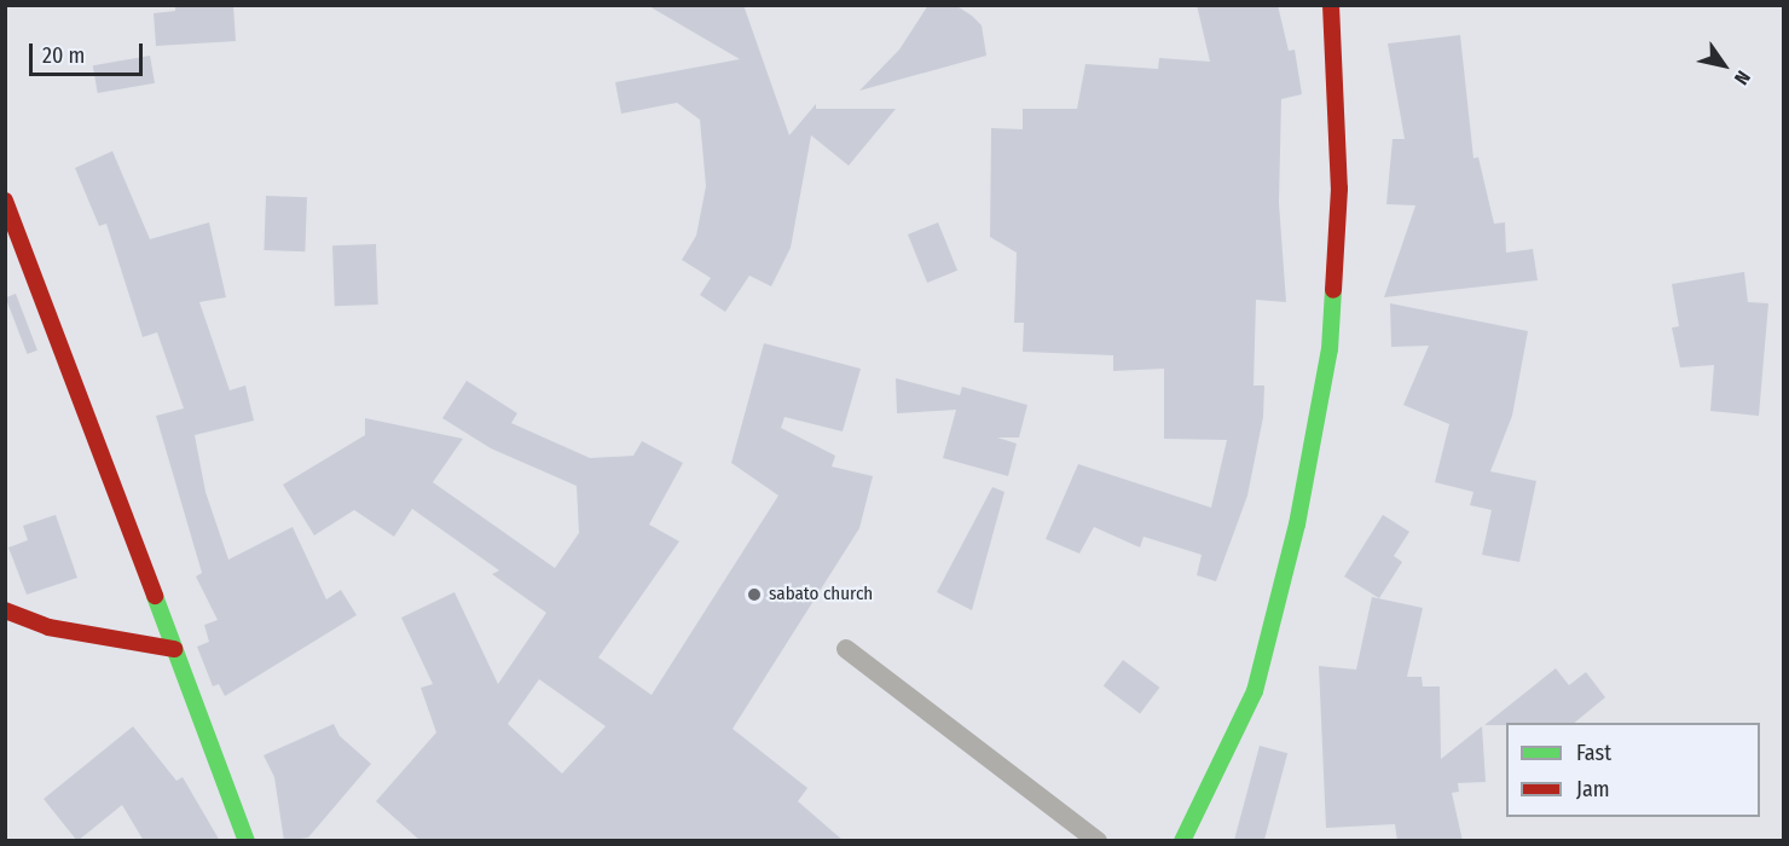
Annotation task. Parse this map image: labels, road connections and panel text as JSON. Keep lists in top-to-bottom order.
{
  "places": ["sabato church"],
  "legend": ["Fast", "Jam"],
  "scale_bar": "20 m",
  "north": "bottom right"
}
